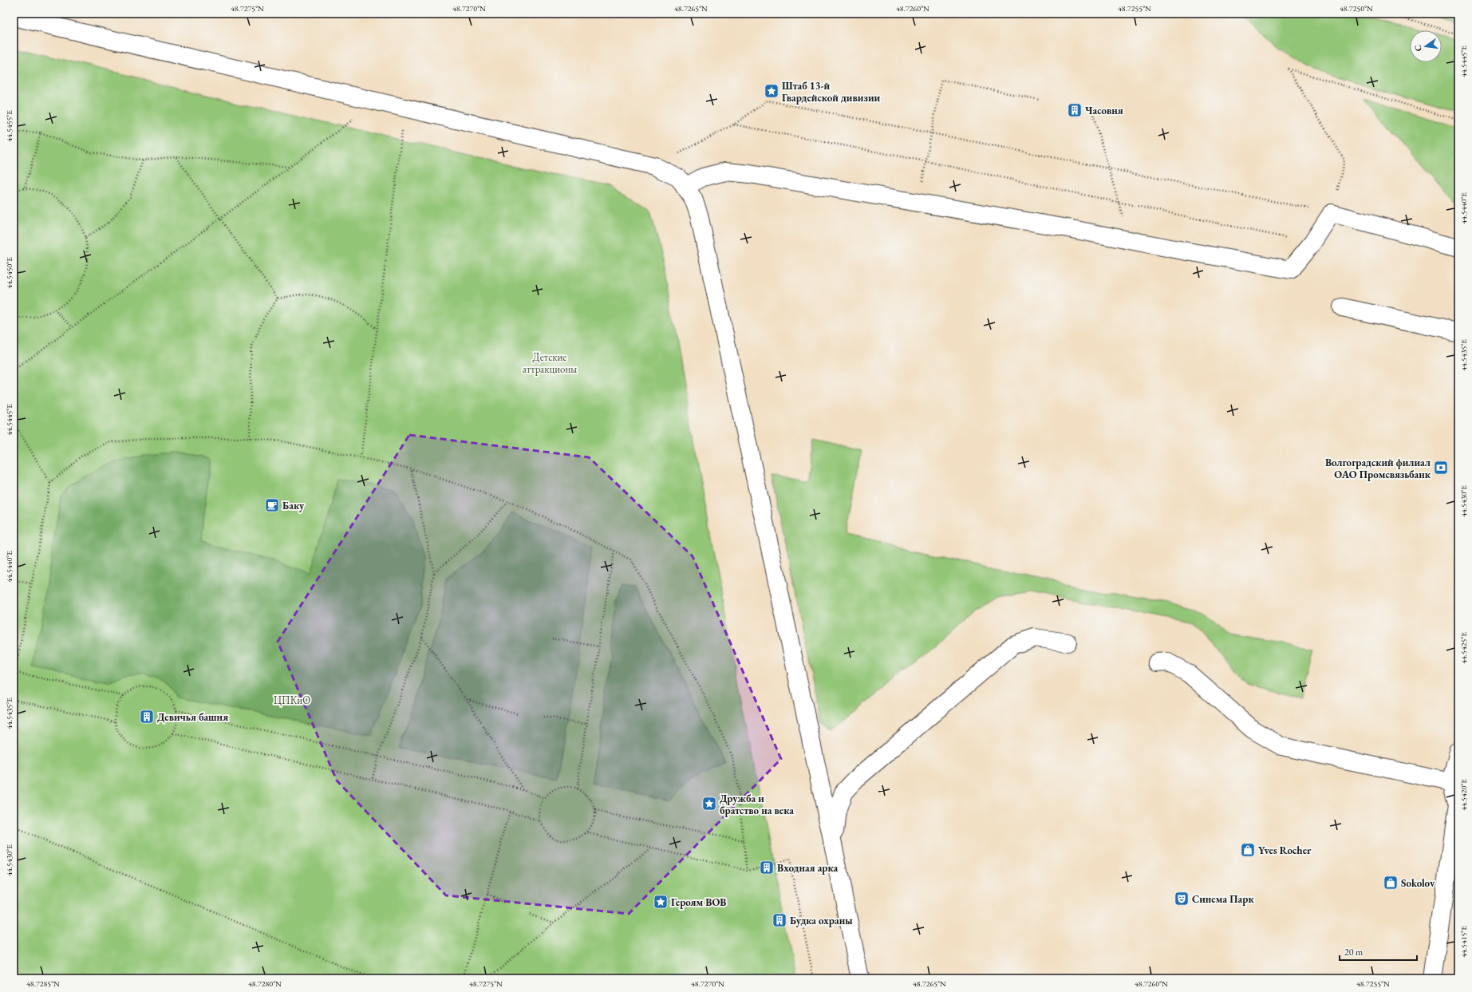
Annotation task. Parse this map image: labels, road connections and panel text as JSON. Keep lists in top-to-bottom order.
{
  "parks": ["Детские аттракционы", "ЦПКиО"],
  "places": {
    "place": ["Штаб 13-й Гвардейской дивизии", "Дружба и братство на века", "Героям ВОВ"],
    "building": [
      "Часовня",
      "Девичья башня",
      "Входная арка",
      "Будка охраны"
    ],
    "bank": ["Волгоградский филиал ОАО Промсвязьбанк"],
    "cafe": ["Баку"],
    "shop": ["Yves Rocher", "Sokolov"],
    "theatre": ["Синема Парк"]
  },
  "scale_bar": "20 m",
  "north": "left",
  "coordinates": [
    "48.7275°N",
    "48.7270°N",
    "48.7265°N",
    "48.7260°N",
    "48.7255°N",
    "48.7250°N",
    "44.5445°E",
    "44.5455°E",
    "44.5440°E",
    "44.5450°E",
    "44.5435°E",
    "44.5430°E",
    "44.5425°E",
    "44.5420°E",
    "44.5415°E",
    "48.7285°N",
    "48.7280°N"
  ]
}
